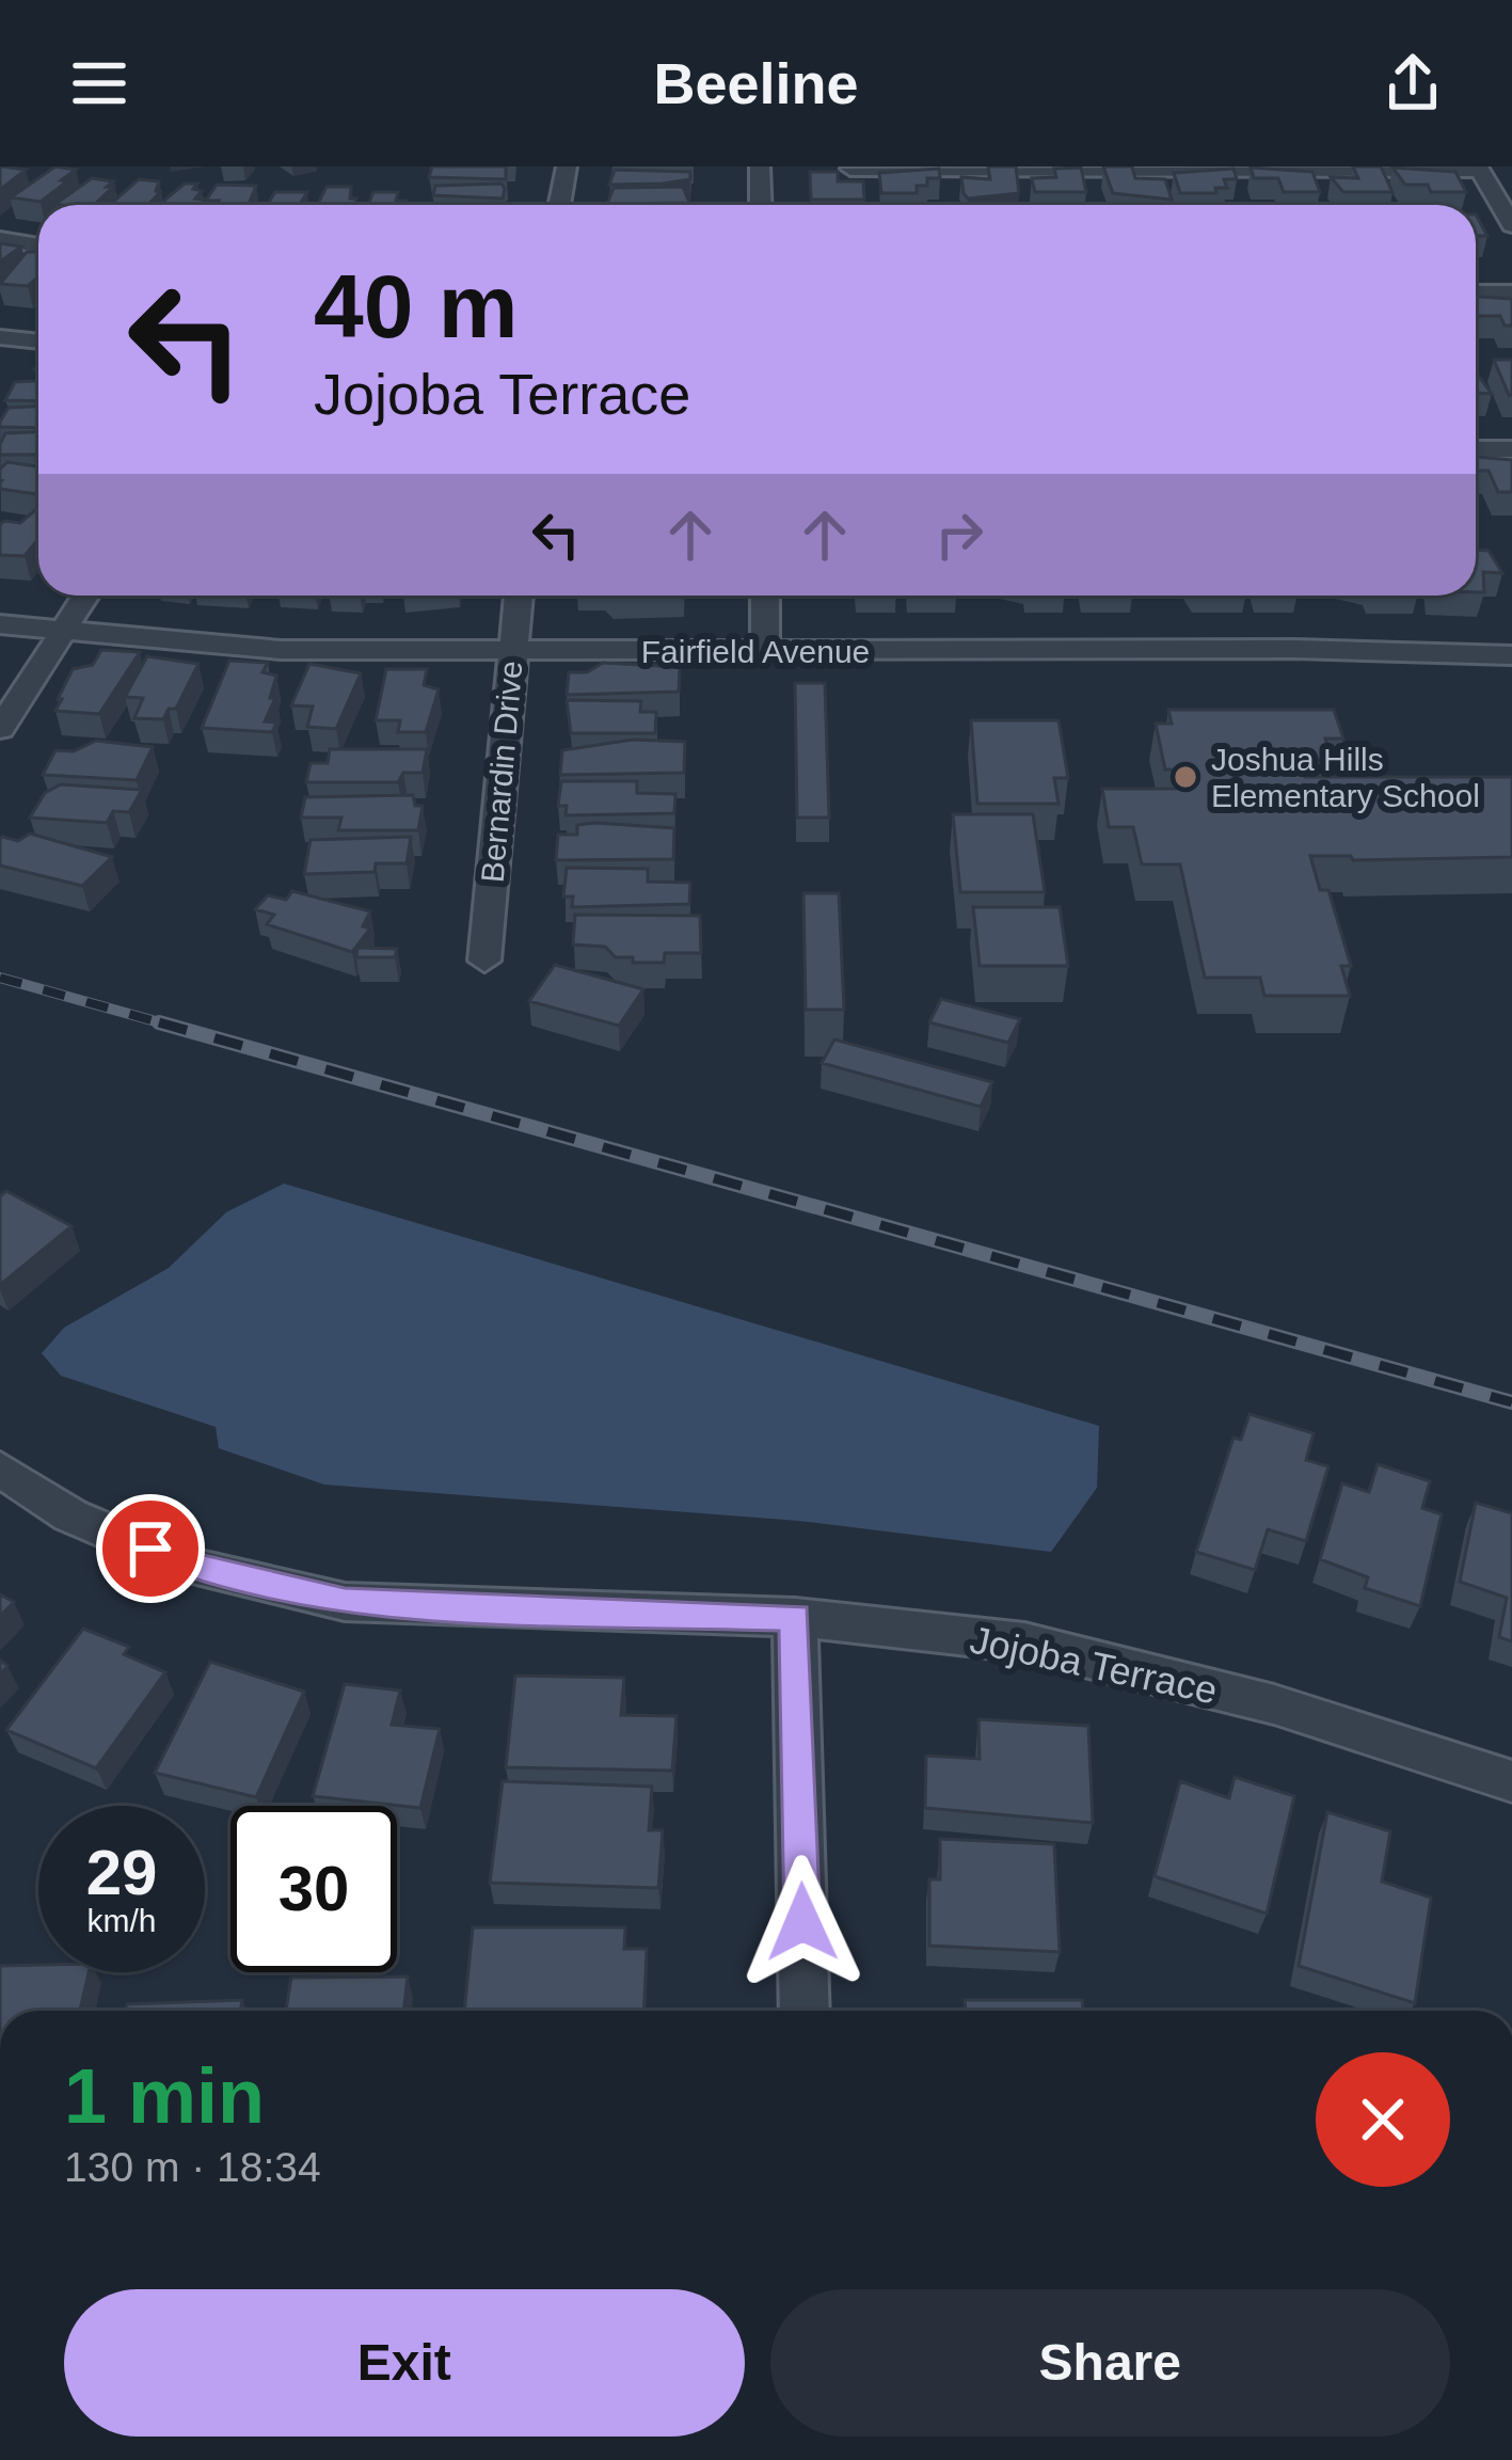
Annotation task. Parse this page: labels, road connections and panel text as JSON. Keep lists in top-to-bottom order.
{
  "streets": {
    "street": ["Fairfield Avenue", "Bernardin Drive", "Jojoba Terrace"]
  },
  "crossings": [
    ["Fairfield Avenue", "Bernardin Drive"]
  ],
  "places": ["Joshua Hills Elementary School"],
  "page": {
    "header": "Beeline",
    "turn": ["40 m", "Jojoba Terrace"],
    "speed": "29 km/h",
    "limit": "30",
    "heading": ["1 min", "130 m · 18:34"],
    "buttons": ["Exit", "Share"]
  }
}
